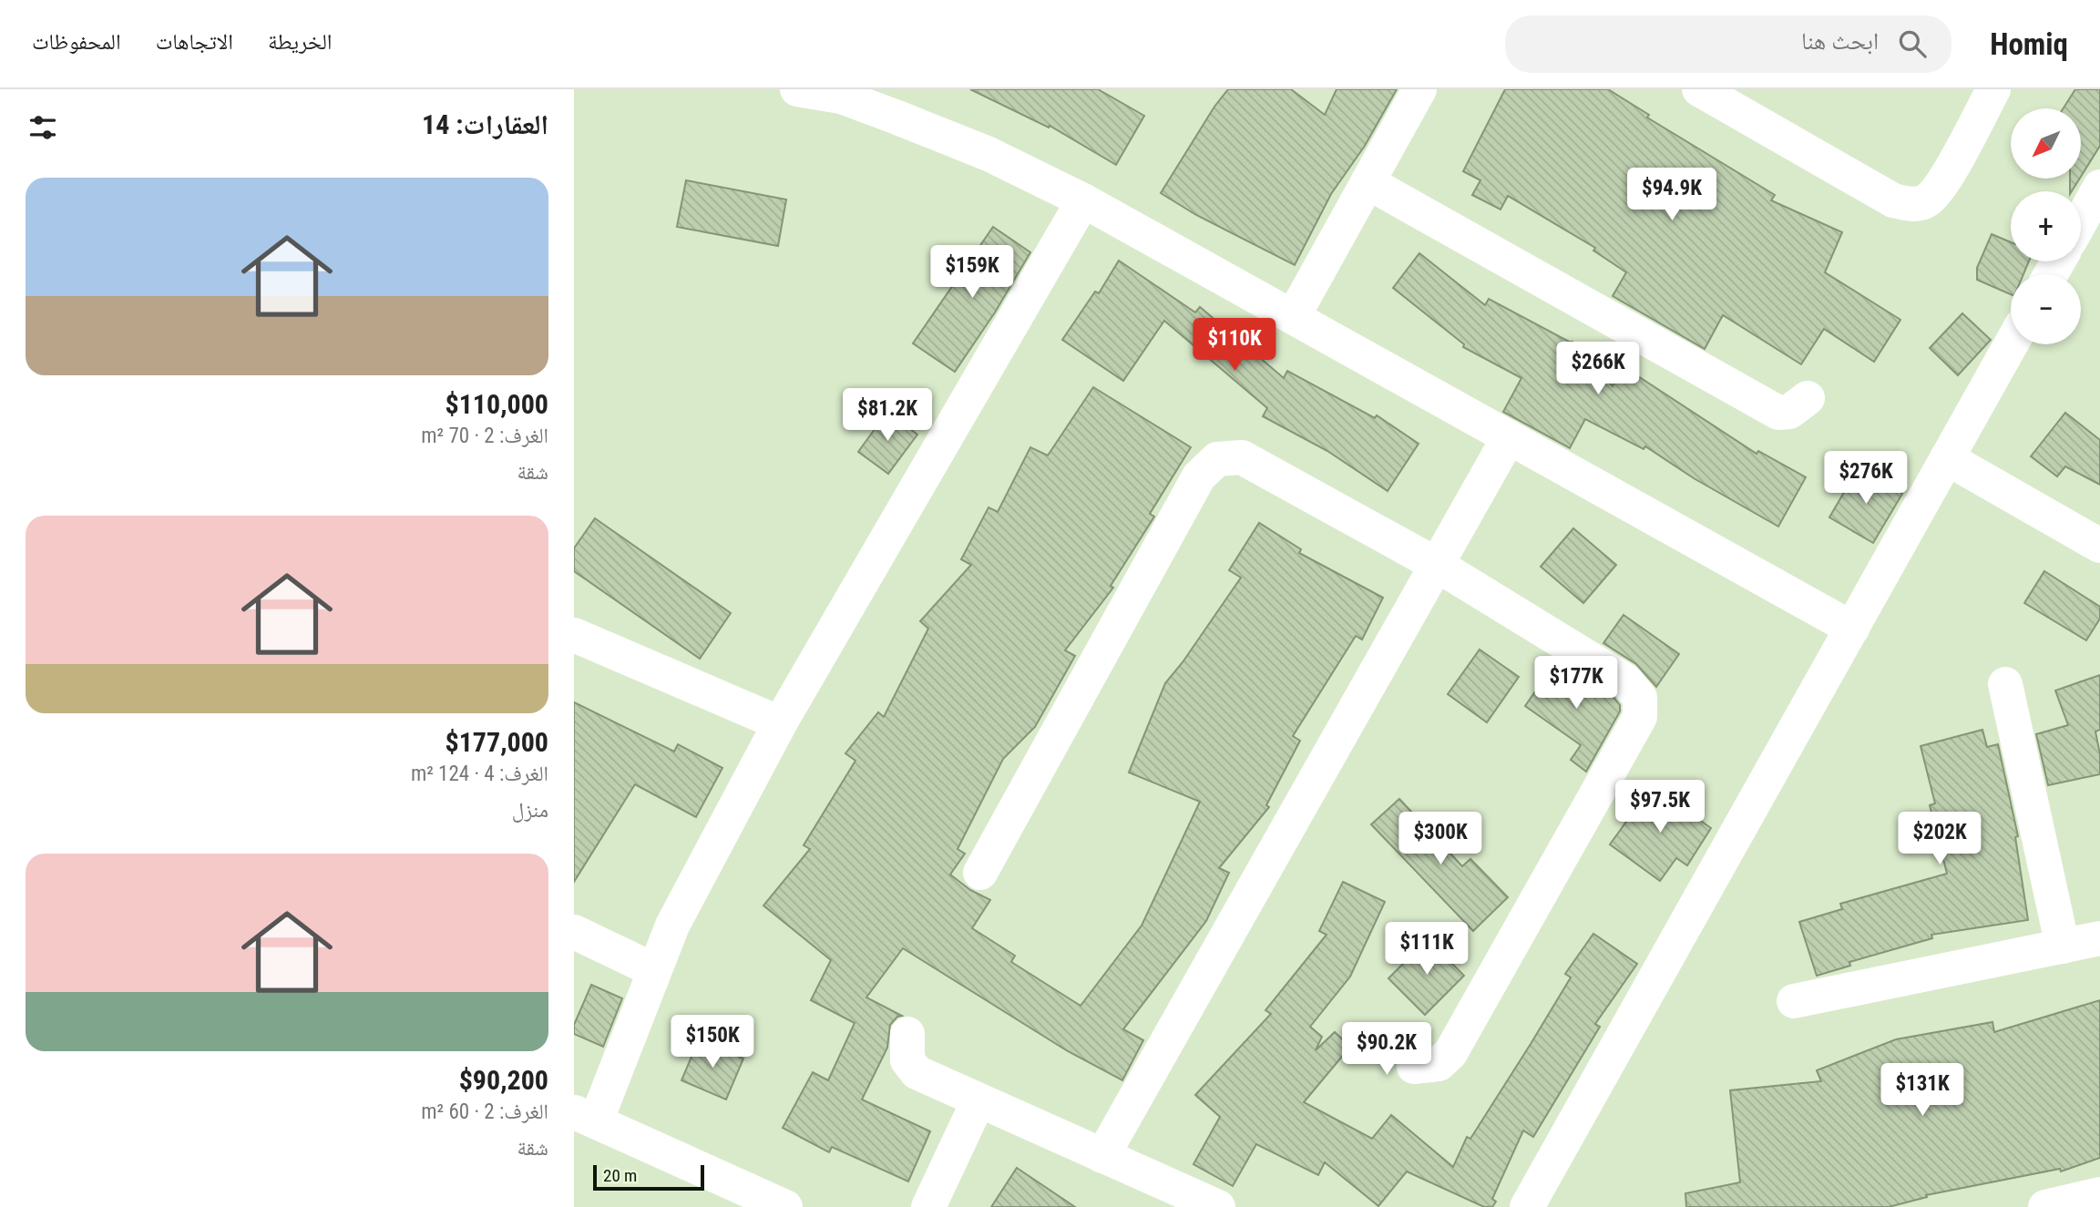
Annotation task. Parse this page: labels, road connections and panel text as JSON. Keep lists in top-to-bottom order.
{
  "scale_bar": "20 m",
  "north": "bottom left",
  "page": {
    "header": "Homiq",
    "search": "ابحث هنا",
    "nav": ["الخريطة", "الاتجاهات", "المحفوظات"],
    "heading": "العقارات: 14",
    "map_buttons": ["+", "−"],
    "list": [
      {
        "name": "$110,000",
        "note": "الغرف: 2 · 70 m² · شقة"
      },
      {
        "name": "$177,000",
        "note": "الغرف: 4 · 124 m² · منزل"
      },
      {
        "name": "$90,200",
        "note": "الغرف: 2 · 60 m² · شقة"
      }
    ],
    "price": [
      "$94.9K",
      "$159K",
      "$110K",
      "$266K",
      "$81.2K",
      "$276K",
      "$177K",
      "$97.5K",
      "$300K",
      "$202K",
      "$111K",
      "$150K",
      "$90.2K",
      "$131K"
    ],
    "scale": "20 m"
  }
}
